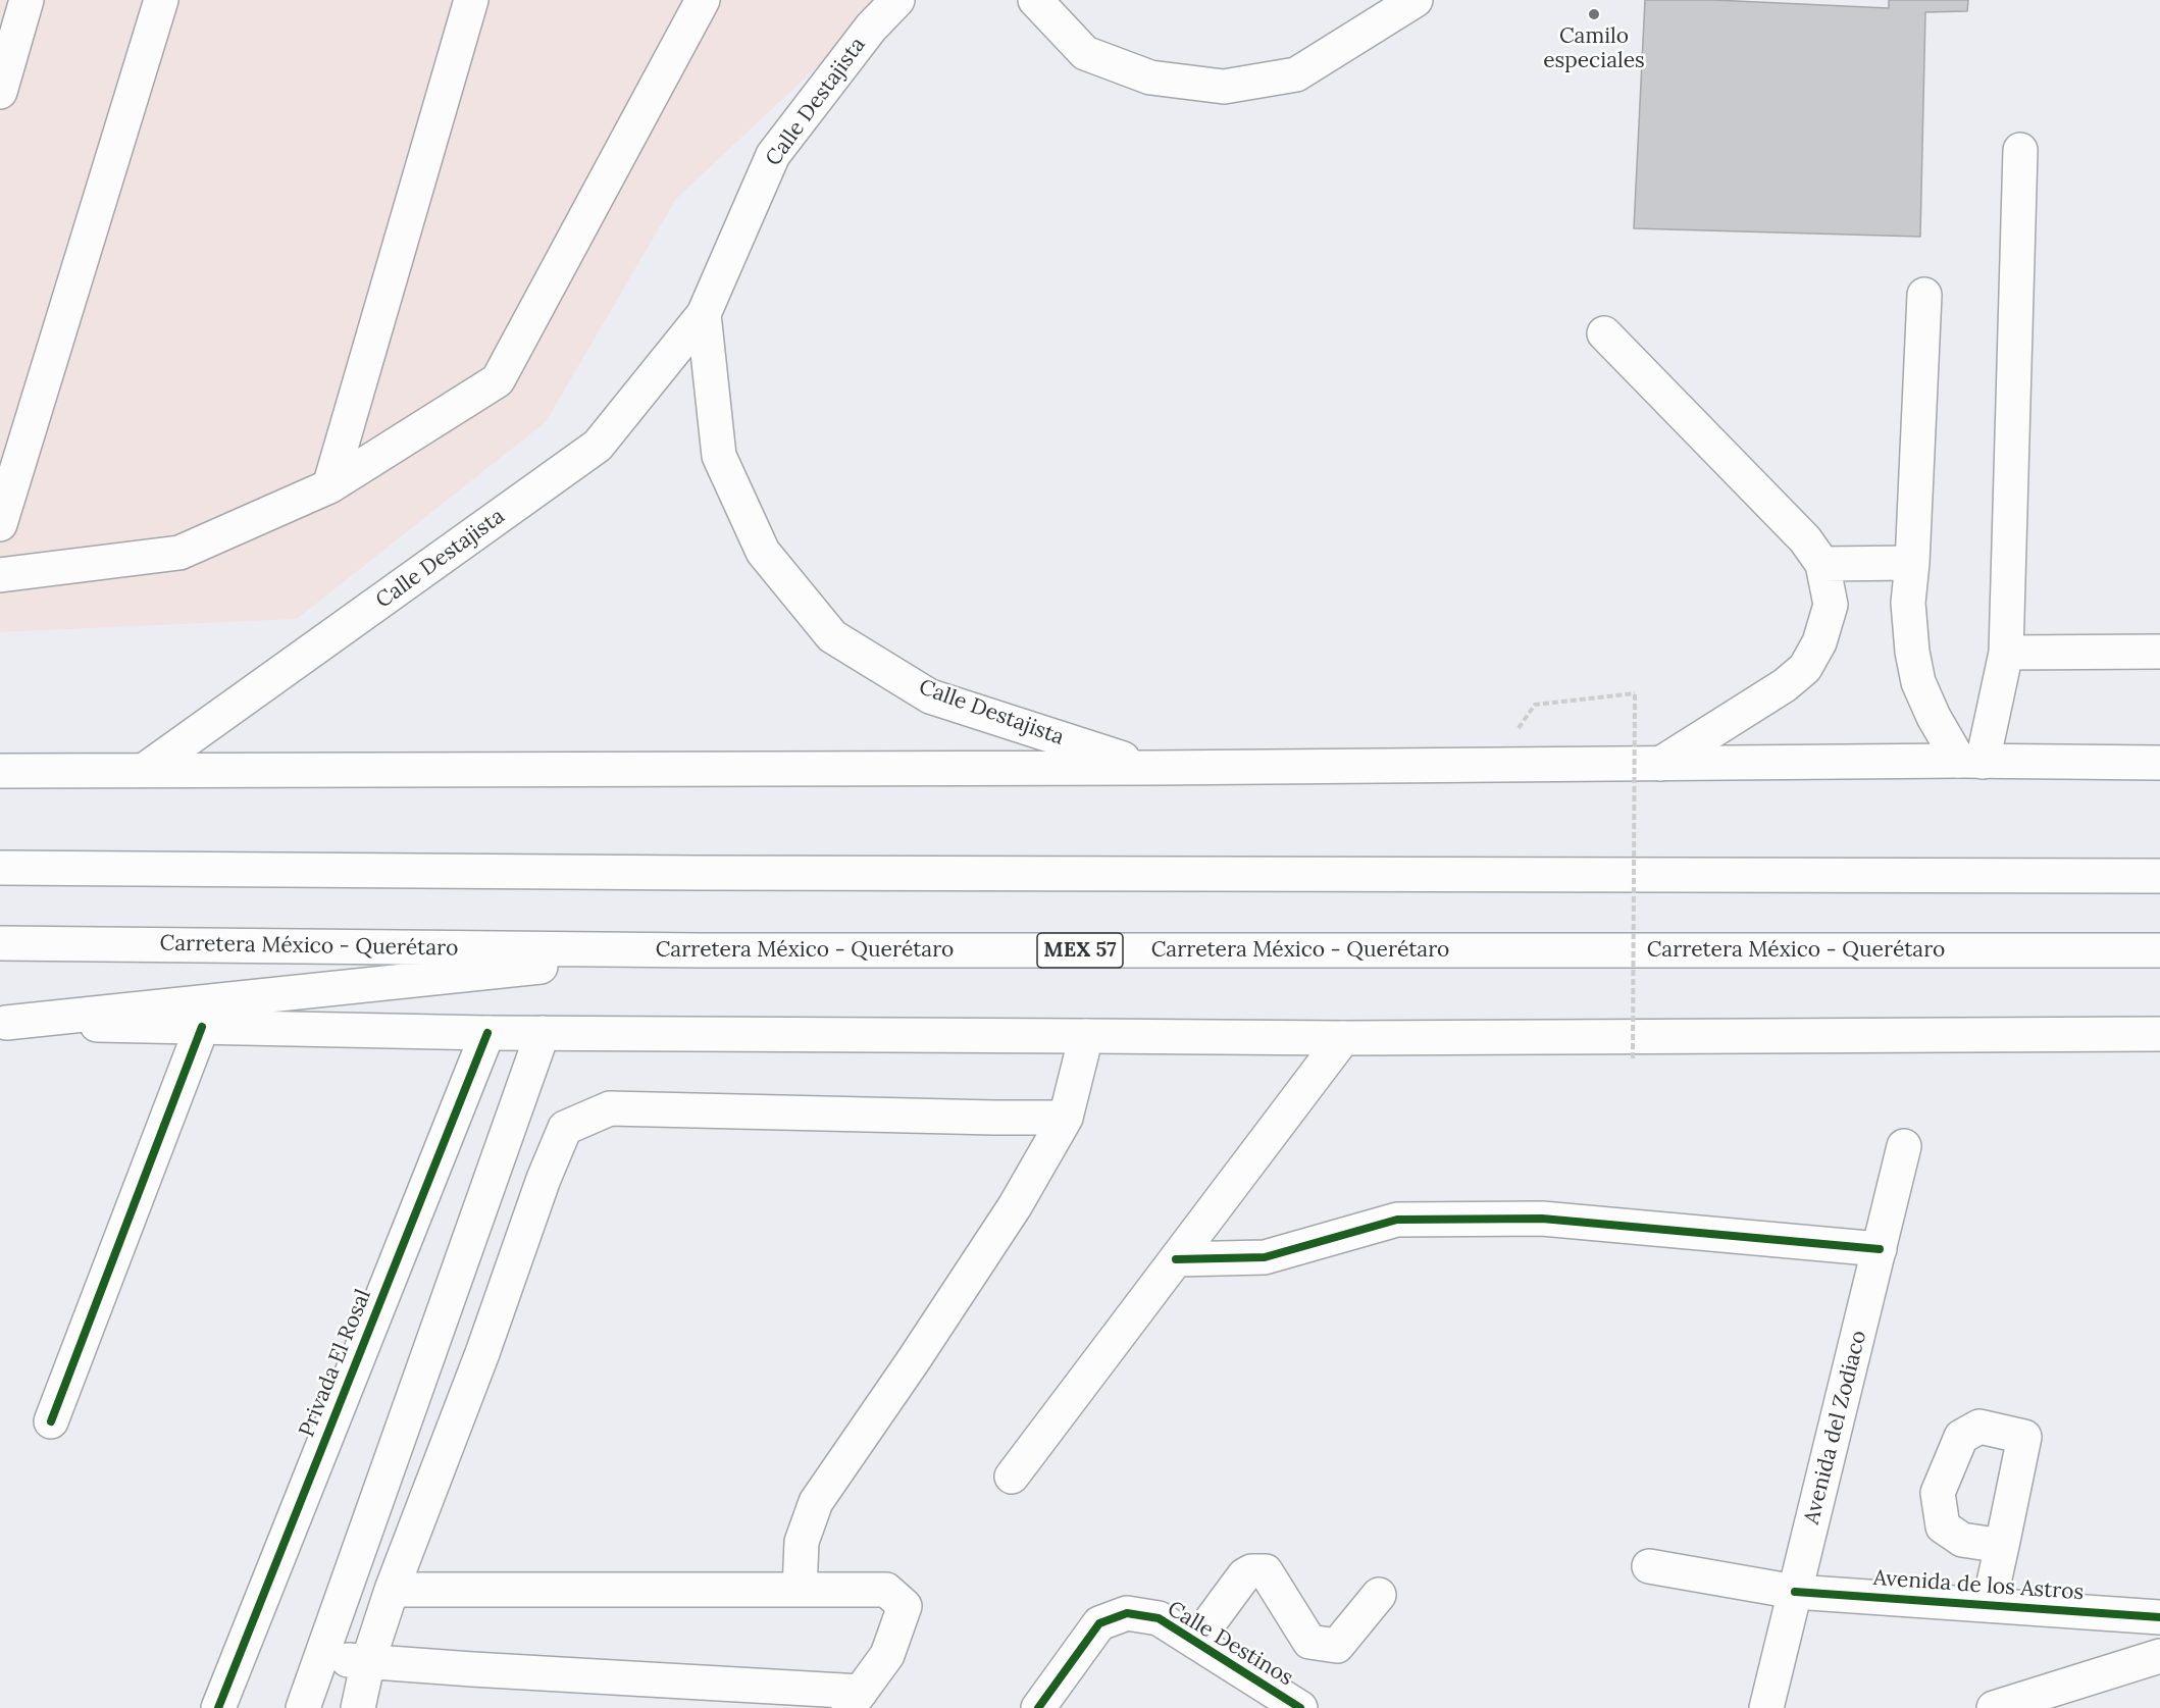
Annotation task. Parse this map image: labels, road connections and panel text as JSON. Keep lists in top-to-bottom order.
{
  "streets": {
    "main road": [
      "Calle Destajista",
      "Carretera México - Querétaro",
      "MEX 57",
      "Privada El Rosal",
      "Avenida del Zodiaco",
      "Avenida de los Astros",
      "Calle Destinos"
    ]
  },
  "crossings": [
    ["Avenida del Zodiaco", "Avenida de los Astros"]
  ],
  "places": ["Camilo especiales"]
}
